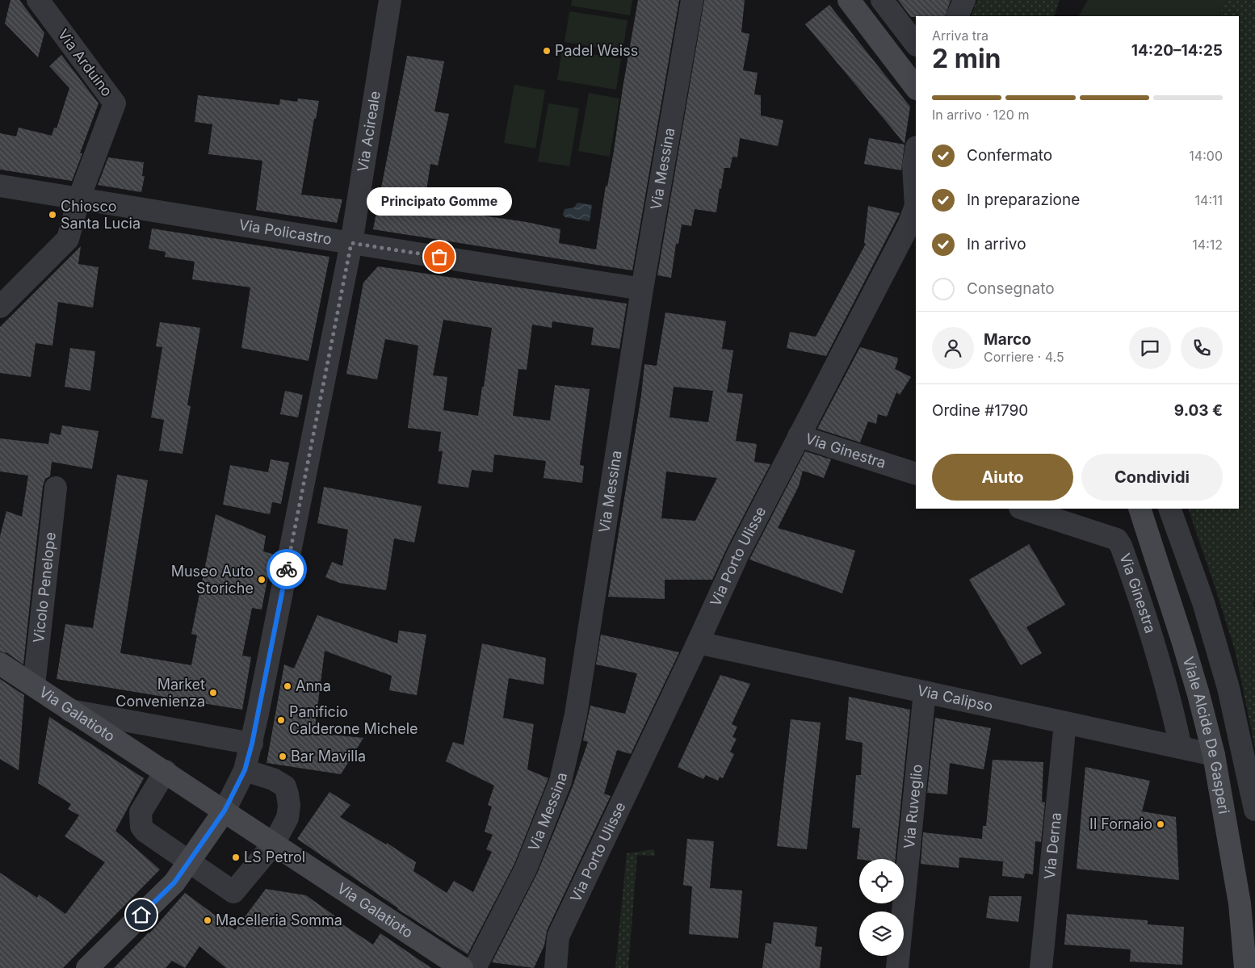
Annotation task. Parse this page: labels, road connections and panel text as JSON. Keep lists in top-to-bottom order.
{
  "streets": {
    "main road": ["Via Galatioto", "Viale Alcide De Gasperi"],
    "street": [
      "Via Arduino",
      "Via Acireale",
      "Via Messina",
      "Via Policastro",
      "Via Ginestra",
      "Via Porto Ulisse",
      "Vicolo Penelope",
      "Via Calipso",
      "Via Ruveglio",
      "Via Derna"
    ]
  },
  "crossings": [
    ["Via Arduino", "Via Policastro"],
    ["Via Acireale", "Via Policastro"],
    ["Via Acireale", "Via Galatioto"],
    ["Via Messina", "Via Policastro"],
    ["Via Ginestra", "Via Porto Ulisse"],
    ["Via Ginestra", "Via Calipso"],
    ["Via Porto Ulisse", "Via Calipso"],
    ["Vicolo Penelope", "Via Galatioto"],
    ["Via Calipso", "Viale Alcide De Gasperi"],
    ["Via Calipso", "Via Ruveglio"],
    ["Via Calipso", "Via Derna"]
  ],
  "places": [
    "Padel Weiss",
    "Chiosco Santa Lucia",
    "Principato Gomme",
    "Museo Auto Storiche",
    "Anna",
    "Market Convenienza",
    "Panificio Calderone Michele",
    "Bar Mavilla",
    "Il Fornaio",
    "LS Petrol",
    "Macelleria Somma"
  ],
  "page": {
    "heading": ["2 min", "Arriva tra", "14:20–14:25"],
    "panel": [
      "Marco",
      "Corriere · 4.5",
      "Ordine #1790",
      "9.03 €"
    ],
    "bar": "In arrivo · 120 m",
    "list": [
      ["Confermato", "14:00"],
      ["In preparazione", "14:11"],
      ["In arrivo", "14:12"],
      "Consegnato"
    ],
    "bubble": "Principato Gomme",
    "buttons": ["Aiuto", "Condividi"]
  }
}
